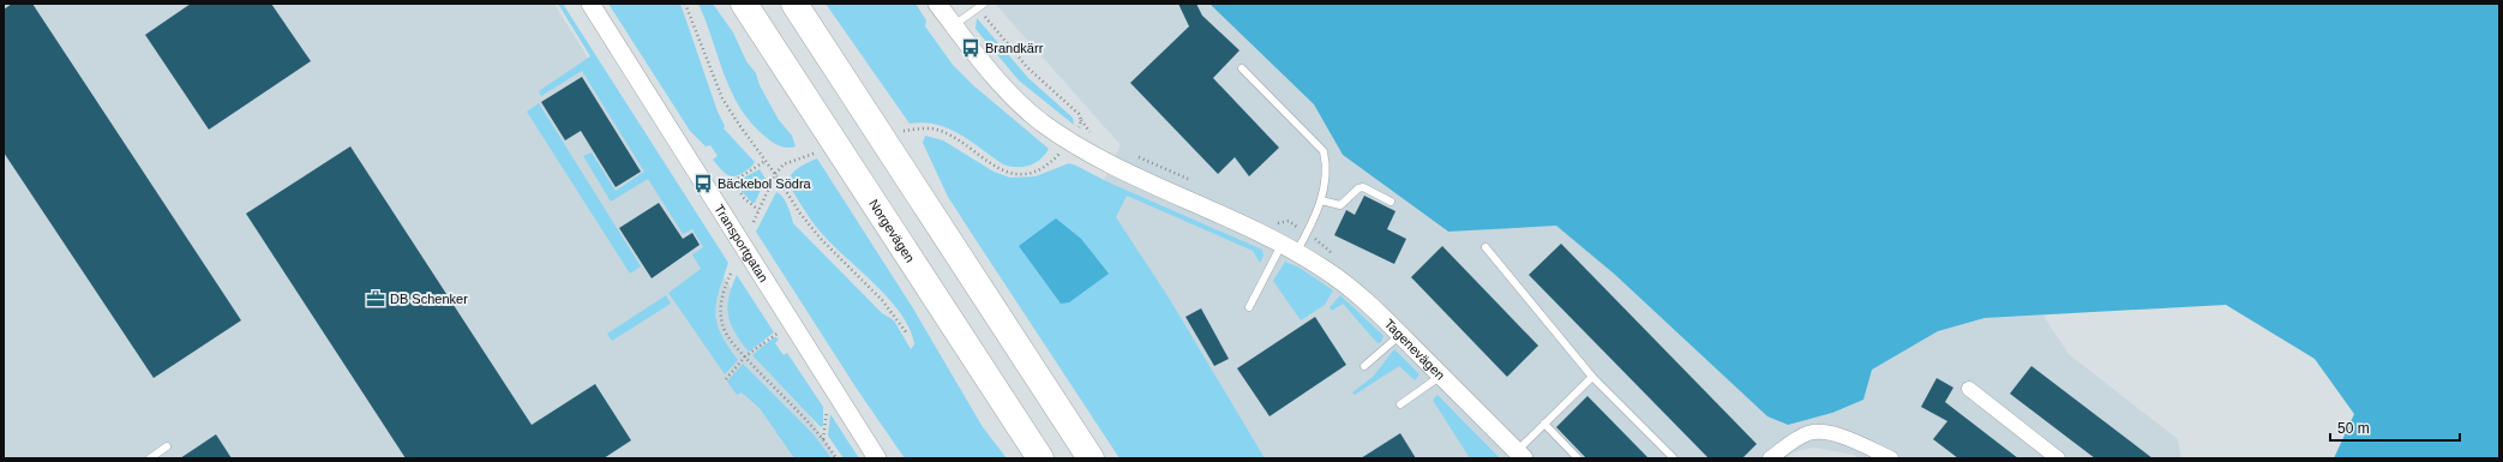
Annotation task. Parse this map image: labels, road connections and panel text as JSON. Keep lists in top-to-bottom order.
{
  "streets": {
    "highway": ["Norgevägen"],
    "street": ["Transportgatan", "Tagenevägen"]
  },
  "places": {
    "bus stop": ["Brandkärr", "Bäckebol Södra"],
    "office": ["DB Schenker"]
  },
  "scale_bar": "50 m"
}
